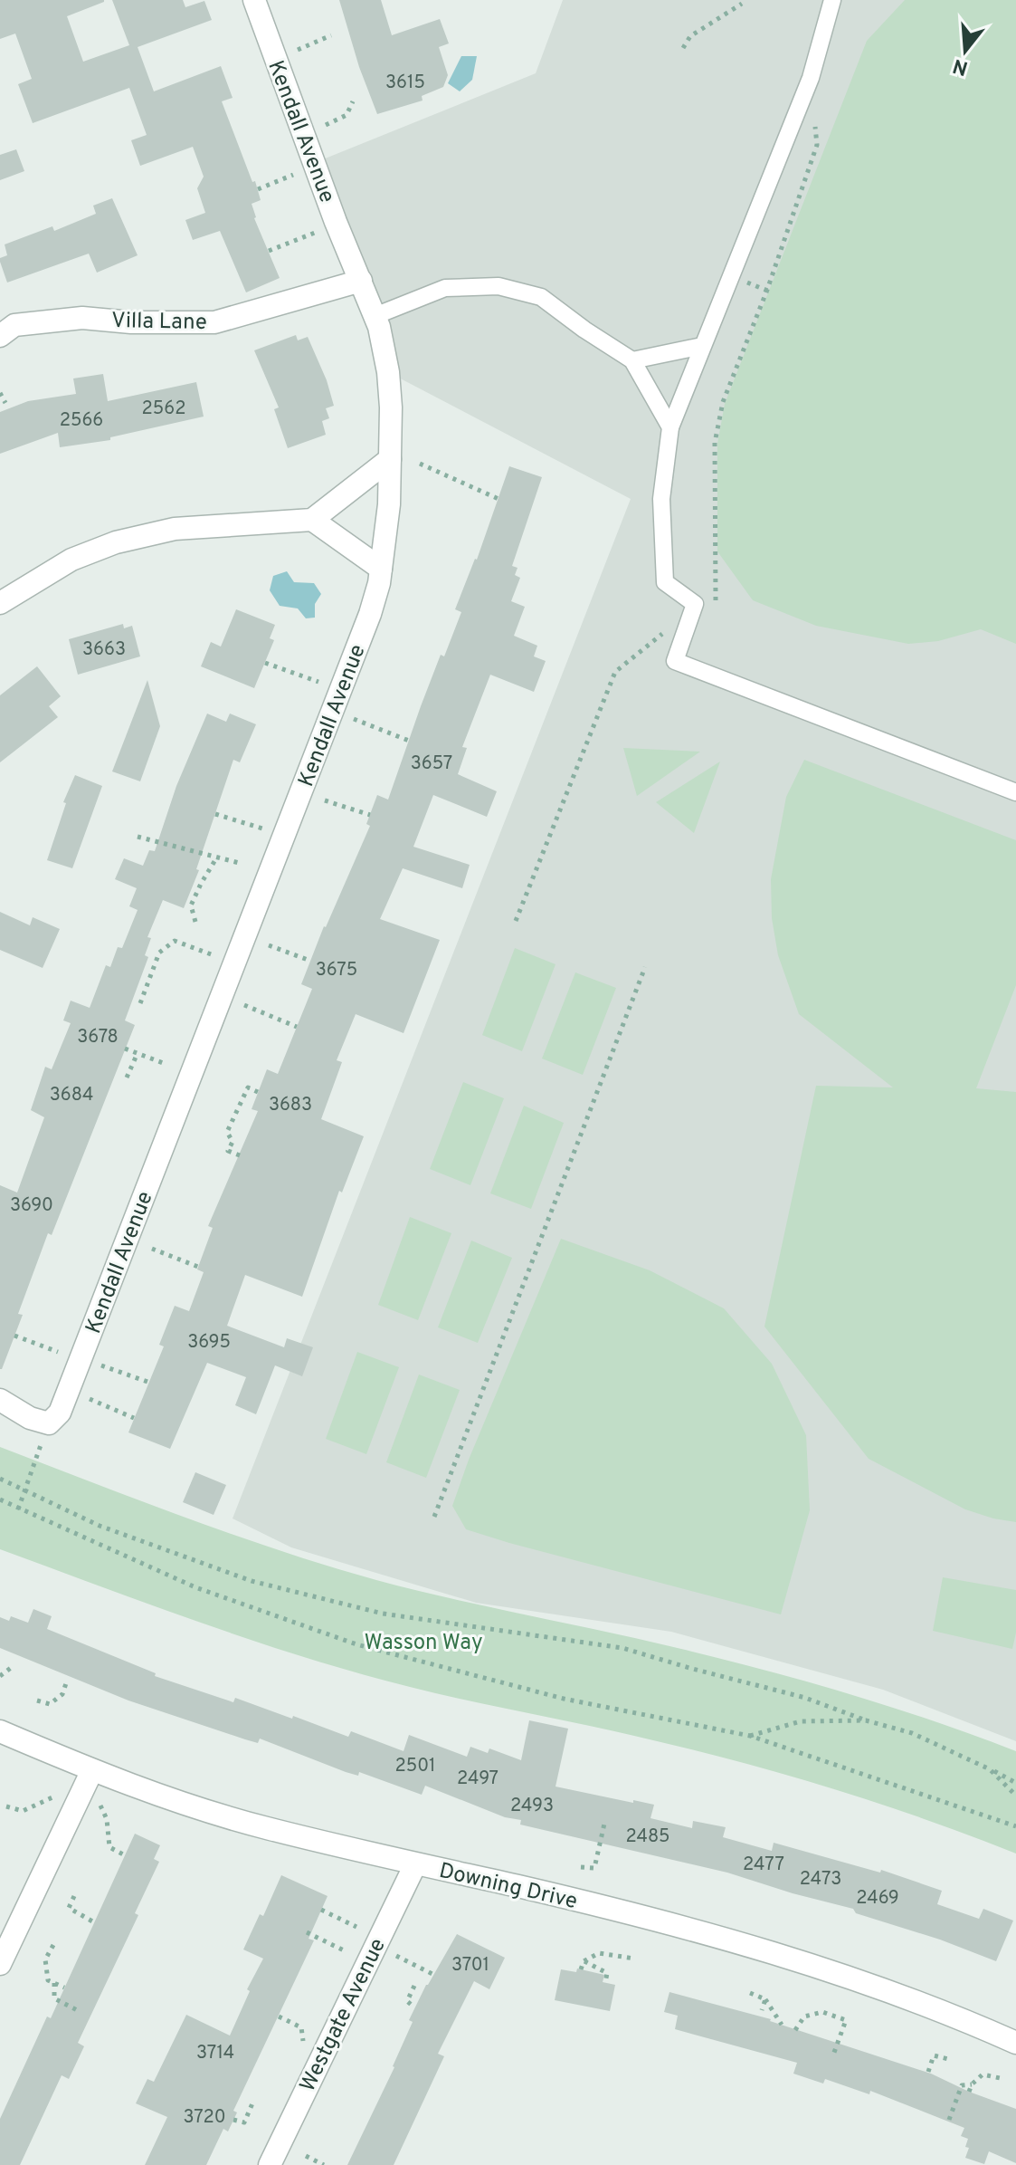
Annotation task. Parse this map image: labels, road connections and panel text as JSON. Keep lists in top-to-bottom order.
{
  "streets": {
    "street": [
      "Kendall Avenue",
      "Villa Lane",
      "Downing Drive",
      "Westgate Avenue"
    ]
  },
  "crossings": [
    ["Kendall Avenue", "Villa Lane"],
    ["Downing Drive", "Westgate Avenue"]
  ],
  "parks": ["Wasson Way"],
  "house_numbers": [
    "3615",
    "2562",
    "2566",
    "3663",
    "3657",
    "3675",
    "3678",
    "3684",
    "3683",
    "3690",
    "3695",
    "2501",
    "2497",
    "2493",
    "2485",
    "2477",
    "2473",
    "2469",
    "3701",
    "3714",
    "3720"
  ],
  "north": "bottom"
}
